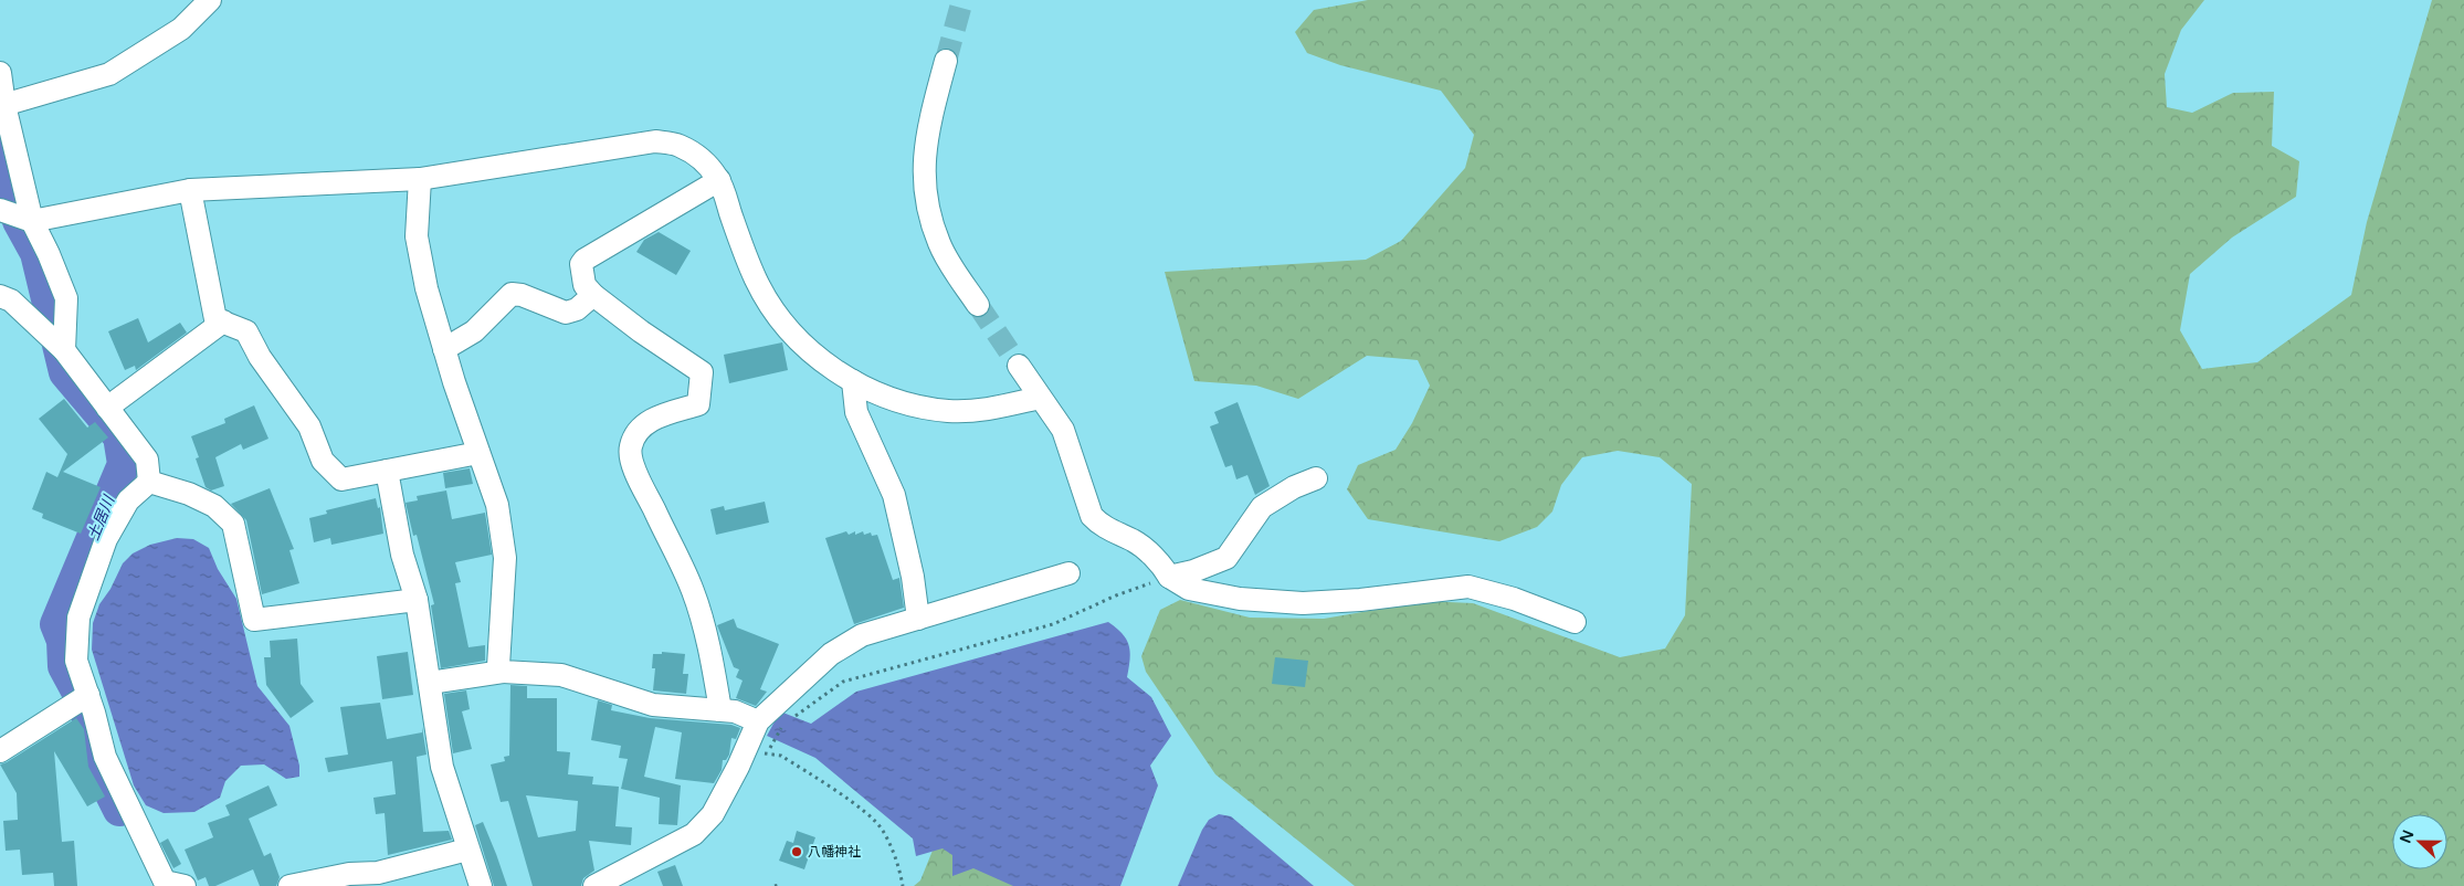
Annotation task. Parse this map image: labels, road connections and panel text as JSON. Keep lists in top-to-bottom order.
{
  "water": ["土居川"],
  "places": ["八幡神社"],
  "north": "left"
}
